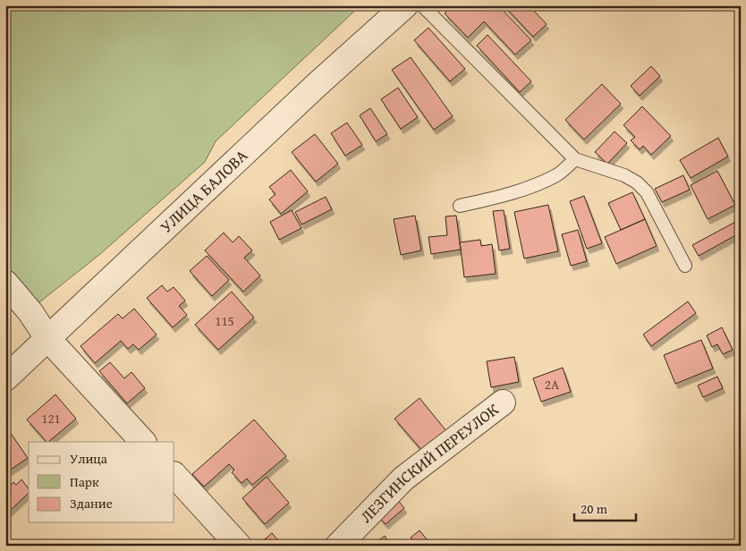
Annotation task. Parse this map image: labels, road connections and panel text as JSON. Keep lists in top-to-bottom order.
{
  "streets": {
    "street": ["УЛИЦА БАЛОВА", "ЛЕЗГИНСКИЙ ПЕРЕУЛОК"]
  },
  "house_numbers": ["115", "2А", "121"],
  "legend": ["Улица", "Парк", "Здание"],
  "scale_bar": "20 m"
}
